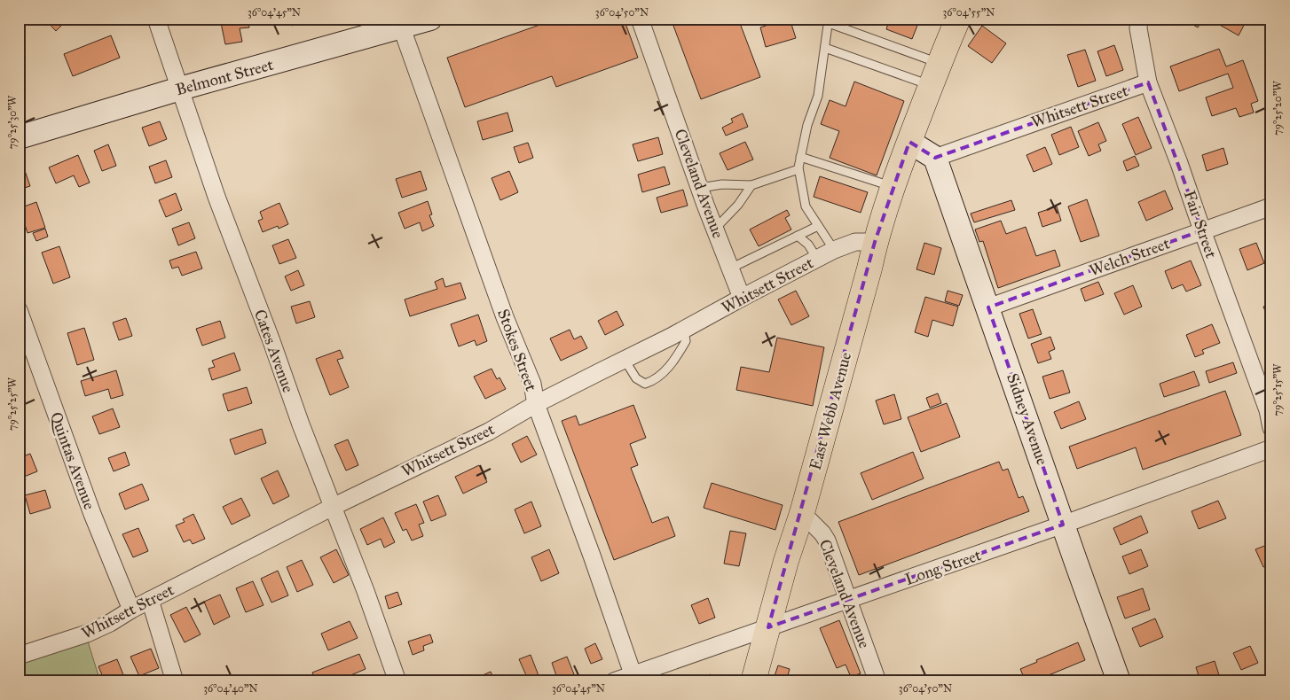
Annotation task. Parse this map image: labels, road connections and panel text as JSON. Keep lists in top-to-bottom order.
{
  "streets": {
    "highway": ["East Webb Avenue"],
    "street": [
      "Belmont Street",
      "Whitsett Street",
      "Cleveland Avenue",
      "Fair Street",
      "Welch Street",
      "Stokes Street",
      "Cates Avenue",
      "Sidney Avenue",
      "Quintas Avenue",
      "Long Street"
    ]
  },
  "crossings": [
    ["Belmont Street", "Stokes Street"],
    ["Belmont Street", "Cates Avenue"],
    ["Whitsett Street", "Cleveland Avenue"],
    ["Whitsett Street", "Fair Street"],
    ["Whitsett Street", "Stokes Street"],
    ["Whitsett Street", "Cates Avenue"],
    ["Whitsett Street", "East Webb Avenue"],
    ["Whitsett Street", "Sidney Avenue"],
    ["Whitsett Street", "Quintas Avenue"],
    ["Cleveland Avenue", "East Webb Avenue"],
    ["Cleveland Avenue", "Long Street"],
    ["Fair Street", "Welch Street"],
    ["Welch Street", "Sidney Avenue"],
    ["Stokes Street", "Long Street"],
    ["East Webb Avenue", "Long Street"],
    ["Sidney Avenue", "Long Street"]
  ],
  "coordinates": [
    "36°04'45\"N",
    "36°04'50\"N",
    "36°04'55\"N",
    "79°25'20\"W",
    "79°25'30\"W",
    "79°25'15\"W",
    "79°25'25\"W",
    "36°04'40\"N"
  ]
}
